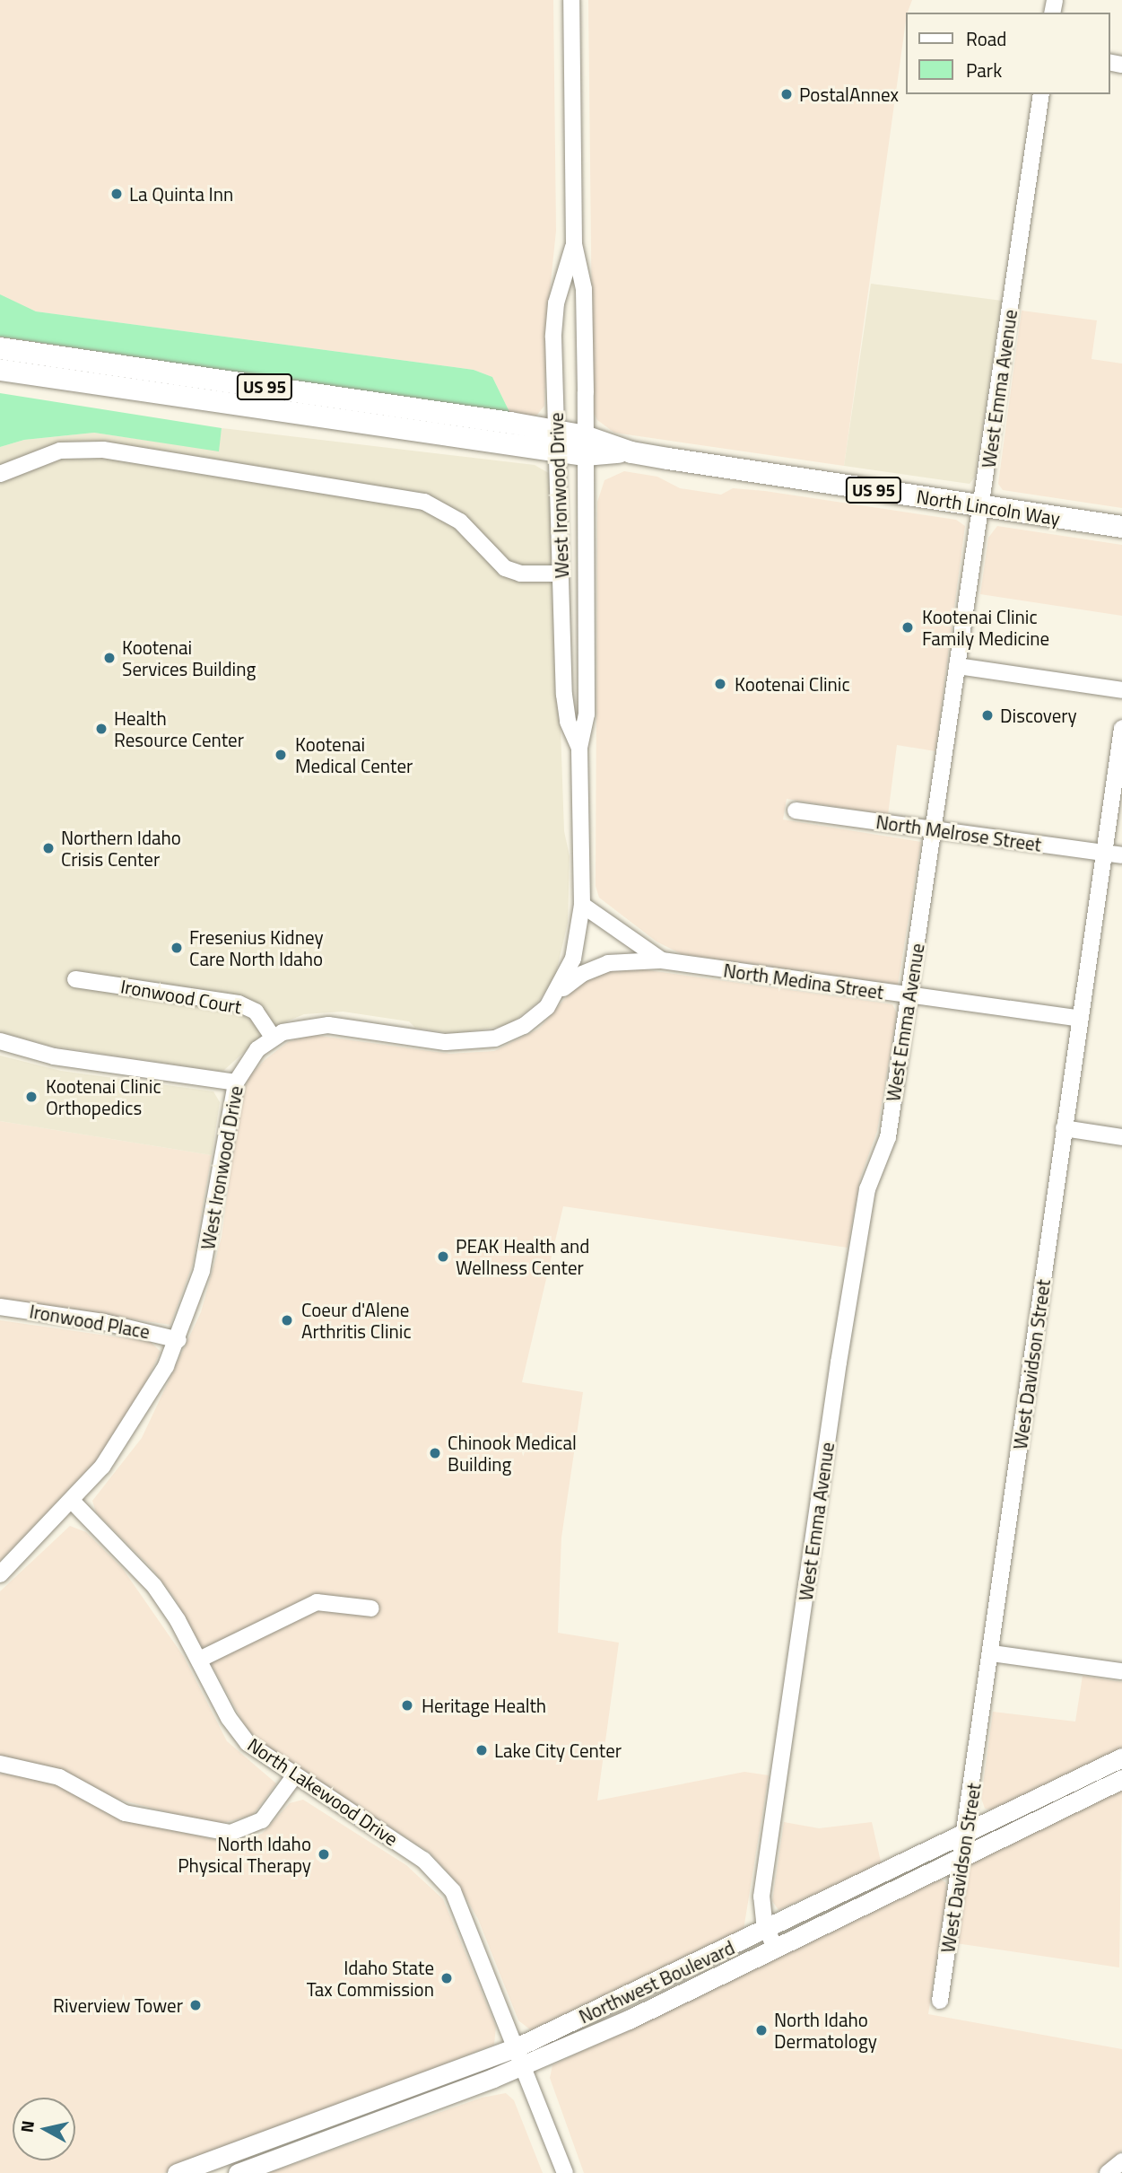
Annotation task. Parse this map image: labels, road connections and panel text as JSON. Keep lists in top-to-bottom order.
{
  "streets": {
    "highway": ["US 95", "North Lincoln Way"],
    "main road": ["Northwest Boulevard"],
    "street": [
      "West Emma Avenue",
      "West Ironwood Drive",
      "North Melrose Street",
      "North Medina Street",
      "Ironwood Court",
      "Ironwood Place",
      "West Davidson Street",
      "North Lakewood Drive"
    ]
  },
  "crossings": [
    ["US 95", "West Ironwood Drive"],
    ["US 95", "North Lincoln Way"],
    ["West Emma Avenue", "North Lincoln Way"],
    ["West Emma Avenue", "North Melrose Street"],
    ["West Emma Avenue", "North Medina Street"],
    ["West Emma Avenue", "Northwest Boulevard"],
    ["West Ironwood Drive", "North Lincoln Way"],
    ["West Ironwood Drive", "North Medina Street"],
    ["West Ironwood Drive", "Ironwood Court"],
    ["West Ironwood Drive", "Ironwood Place"],
    ["West Ironwood Drive", "North Lakewood Drive"],
    ["North Melrose Street", "West Davidson Street"],
    ["North Medina Street", "West Davidson Street"],
    ["West Davidson Street", "Northwest Boulevard"],
    ["North Lakewood Drive", "Northwest Boulevard"]
  ],
  "places": [
    "PostalAnnex",
    "La Quinta Inn",
    "Kootenai Clinic Family Medicine",
    "Kootenai Services Building",
    "Kootenai Clinic",
    "Discovery",
    "Health Resource Center",
    "Kootenai Medical Center",
    "Northern Idaho Crisis Center",
    "Fresenius Kidney Care North Idaho",
    "Kootenai Clinic Orthopedics",
    "PEAK Health and Wellness Center",
    "Coeur d'Alene Arthritis Clinic",
    "Chinook Medical Building",
    "Heritage Health",
    "Lake City Center",
    "North Idaho Physical Therapy",
    "Idaho State Tax Commission",
    "Riverview Tower",
    "North Idaho Dermatology"
  ],
  "legend": ["Road", "Park"],
  "north": "left"
}
